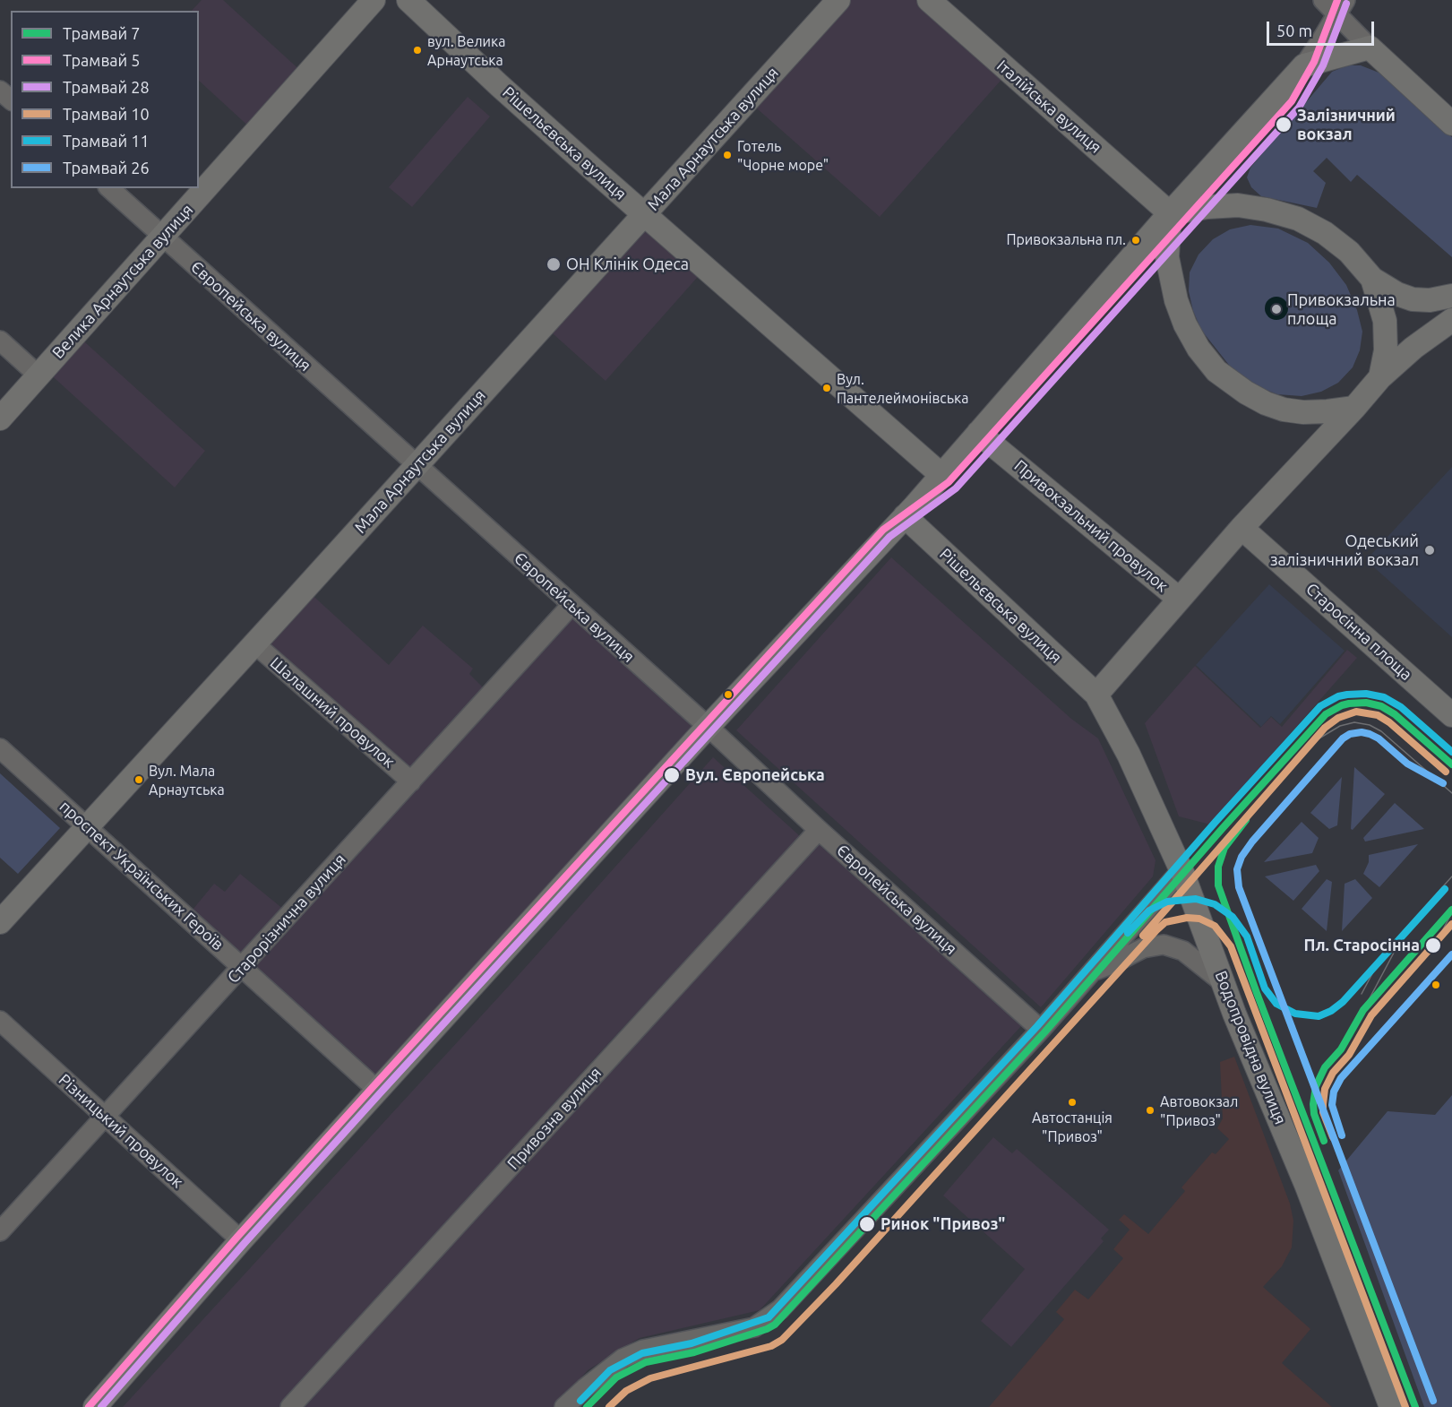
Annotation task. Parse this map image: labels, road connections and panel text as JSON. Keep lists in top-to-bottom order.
{
  "streets": {
    "main road": [
      "Італійська вулиця",
      "Мала Арнаутська вулиця",
      "Рішельєвська вулиця",
      "Велика Арнаутська вулиця",
      "Привокзальний провулок",
      "Старосінна площа",
      "Водопровідна вулиця"
    ],
    "street": [
      "Європейська вулиця",
      "Шалашний провулок",
      "проспект Українських Героїв",
      "Старорізнична вулиця",
      "Привозна вулиця",
      "Різницький провулок"
    ]
  },
  "crossings": [
    ["Мала Арнаутська вулиця", "Рішельєвська вулиця"],
    ["Мала Арнаутська вулиця", "Європейська вулиця"],
    ["Мала Арнаутська вулиця", "Шалашний провулок"],
    ["Мала Арнаутська вулиця", "проспект Українських Героїв"],
    ["Рішельєвська вулиця", "Водопровідна вулиця"],
    ["Велика Арнаутська вулиця", "Європейська вулиця"],
    ["Європейська вулиця", "Старорізнична вулиця"],
    ["Європейська вулиця", "Привозна вулиця"],
    ["Шалашний провулок", "Старорізнична вулиця"],
    ["проспект Українських Героїв", "Старорізнична вулиця"],
    ["Старорізнична вулиця", "Різницький провулок"]
  ],
  "places": [
    "вул. Велика Арнаутська",
    "Залізничний вокзал",
    "Готель \"Чорне море\"",
    "Привокзальна пл.",
    "ОН Клінік Одеса",
    "Привокзальна площа",
    "Вул. Пантелеймонівська",
    "Одеський залізничний вокзал",
    "Вул. Європейська",
    "Вул. Мала Арнаутська",
    "Пл. Старосінна",
    "Автостанція \"Привоз\"",
    "Автовокзал \"Привоз\"",
    "Ринок \"Привоз\""
  ],
  "lines": [
    "tram line 5",
    "tram line 28",
    "tram line 11",
    "tram line 7",
    "tram line 10",
    "tram line 26"
  ],
  "legend": [
    "Трамвай 7",
    "Трамвай 5",
    "Трамвай 28",
    "Трамвай 10",
    "Трамвай 11",
    "Трамвай 26"
  ],
  "scale_bar": "50 m"
}
